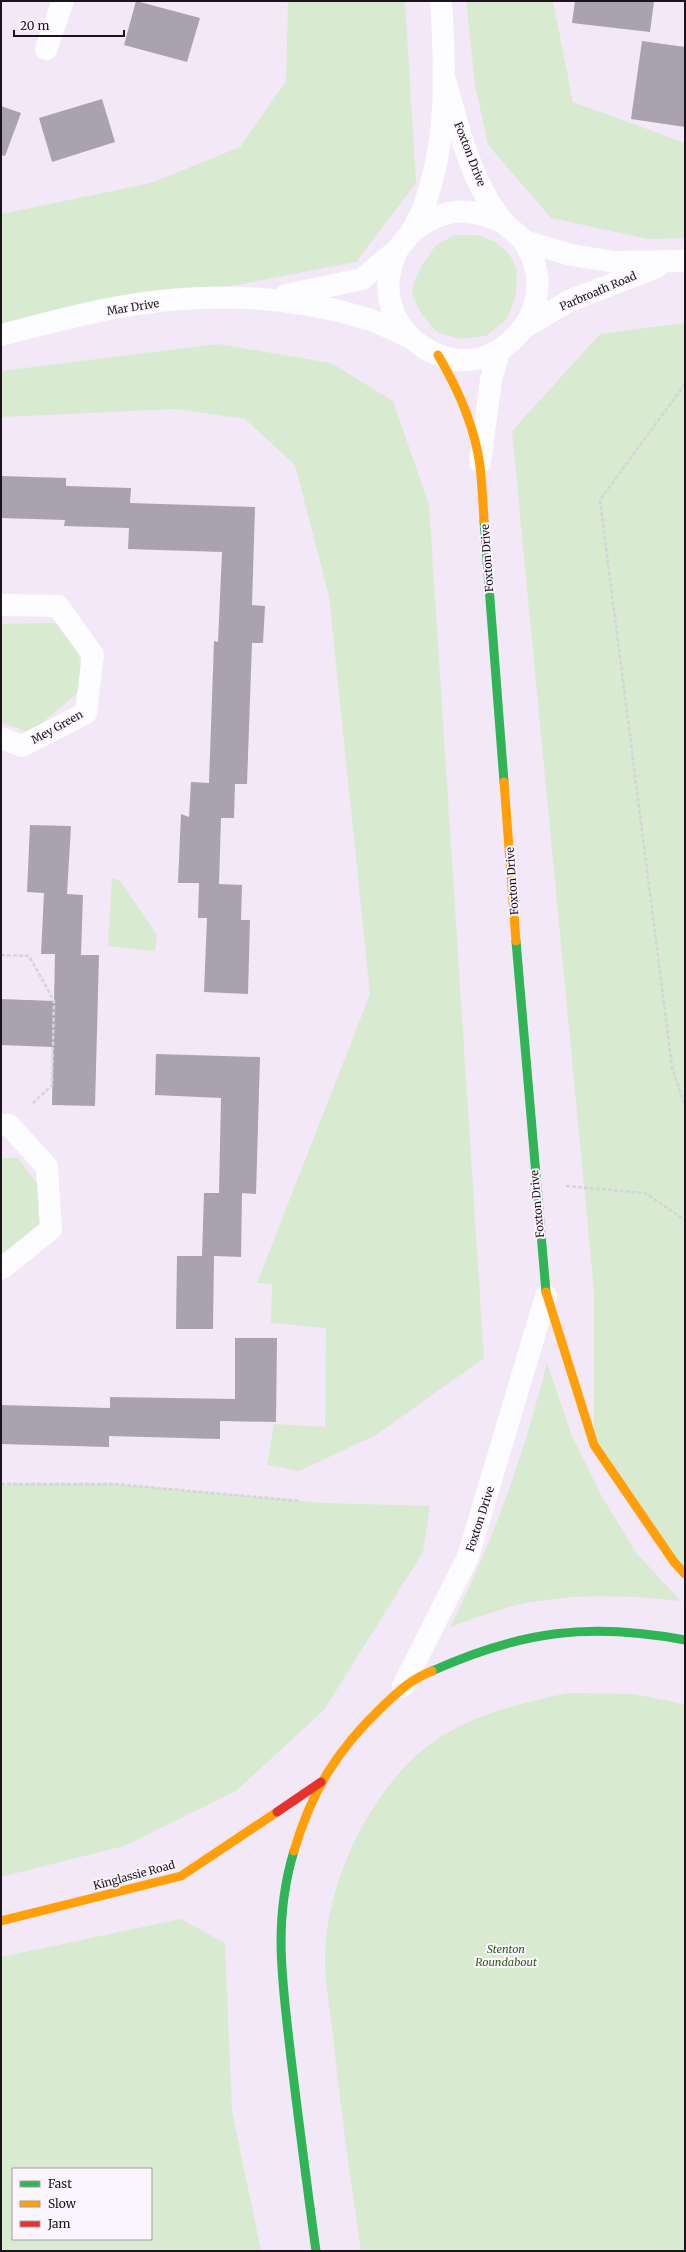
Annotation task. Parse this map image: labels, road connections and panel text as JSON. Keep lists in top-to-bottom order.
{
  "streets": {
    "street": [
      "Foxton Drive",
      "Parbroath Road",
      "Mar Drive",
      "Mey Green",
      "Kinglassie Road"
    ]
  },
  "crossings": [
    ["Foxton Drive", "Parbroath Road"],
    ["Foxton Drive", "Mar Drive"]
  ],
  "parks": ["Stenton Roundabout"],
  "legend": ["Fast", "Slow", "Jam"],
  "scale_bar": "20 m"
}
